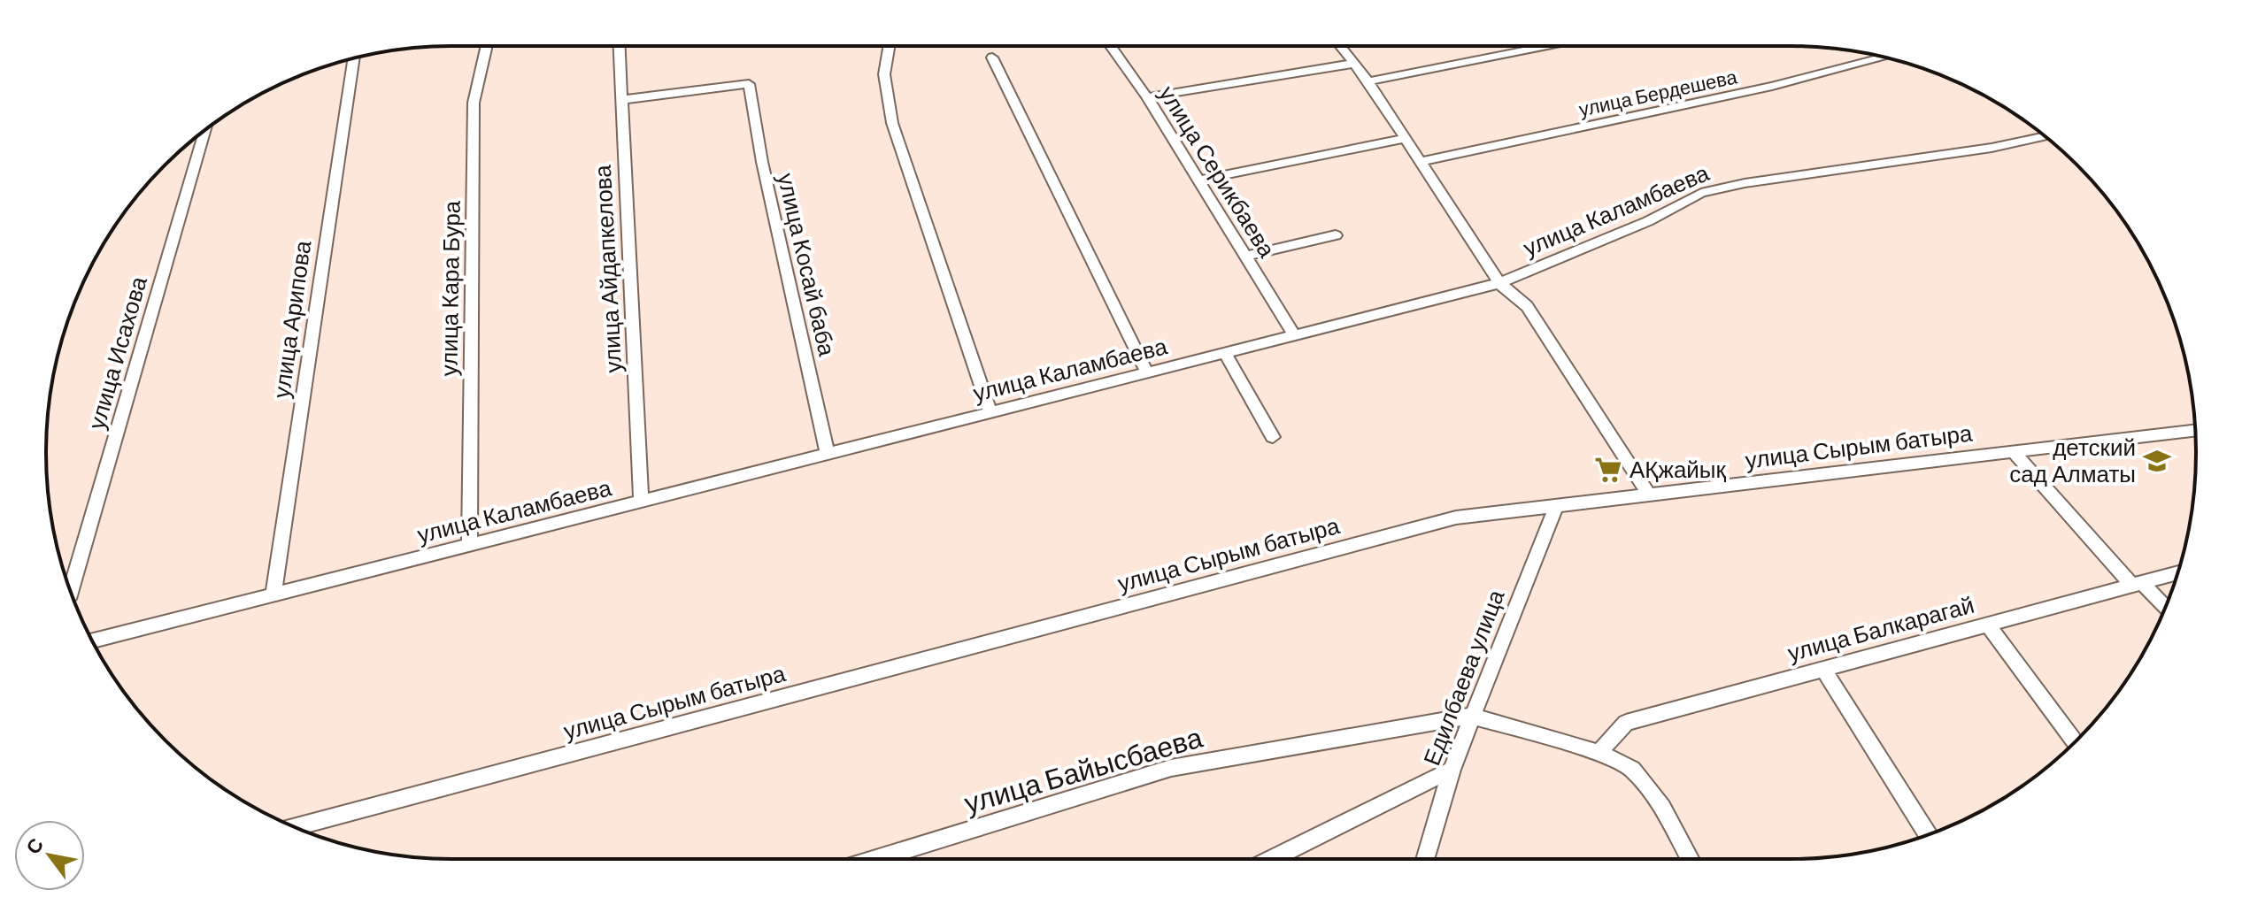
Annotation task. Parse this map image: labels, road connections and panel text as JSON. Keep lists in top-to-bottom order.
{
  "streets": {
    "street": [
      "улица Бердешева",
      "улица Серикбаева",
      "улица Каламбаева",
      "улица Косай баба",
      "улица Айдапкелова",
      "улица Кара Бура",
      "улица Арипова",
      "улица Исахова",
      "улица Сырым батыра",
      "улица Балкарагай",
      "Едилбаева улица",
      "улица Байысбаева"
    ]
  },
  "crossings": [
    ["улица Серикбаева", "улица Каламбаева"],
    ["улица Каламбаева", "улица Косай баба"],
    ["улица Каламбаева", "улица Айдапкелова"],
    ["улица Каламбаева", "улица Кара Бура"],
    ["улица Каламбаева", "улица Арипова"],
    ["улица Косай баба", "улица Айдапкелова"],
    ["улица Сырым батыра", "Едилбаева улица"],
    ["Едилбаева улица", "улица Байысбаева"]
  ],
  "places": {
    "school or university": ["детский сад Алматы"],
    "supermarket": ["АҚжайық"]
  },
  "north": "top left"
}
